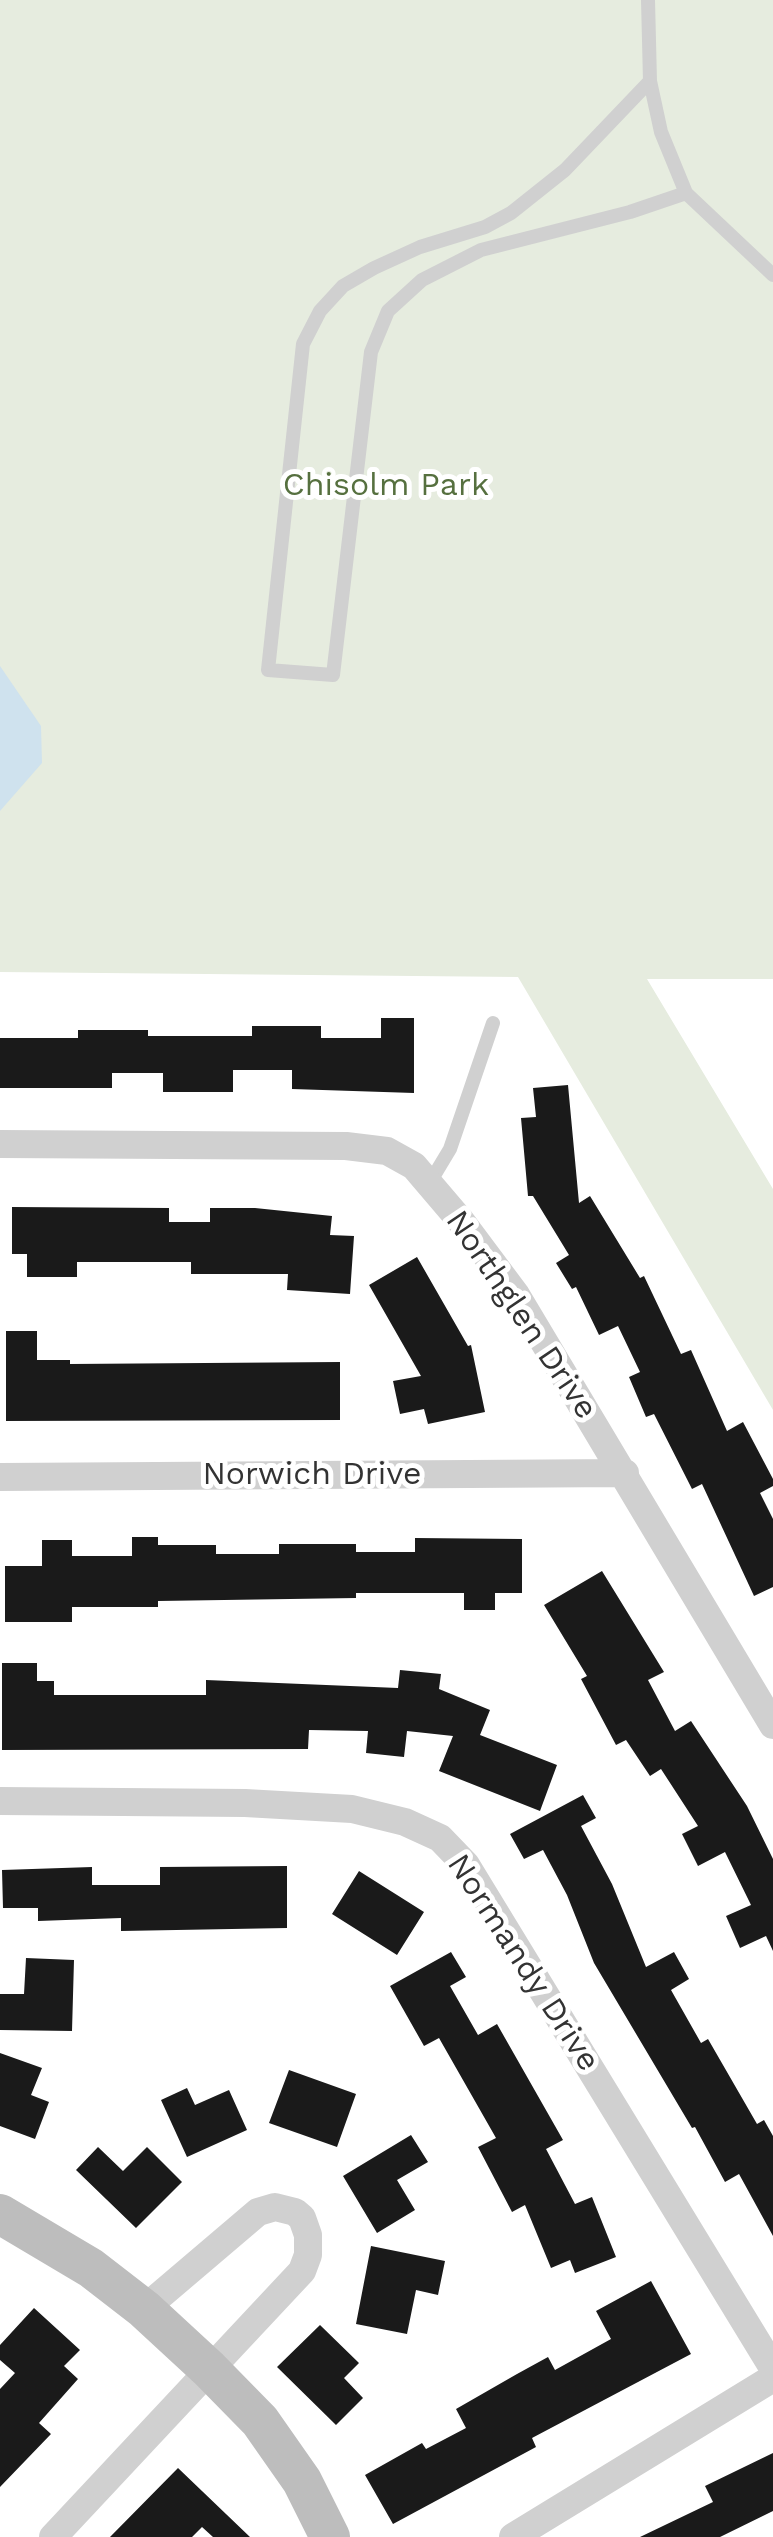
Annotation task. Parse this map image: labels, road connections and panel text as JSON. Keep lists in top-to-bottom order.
{
  "streets": {
    "street": ["Northglen Drive", "Norwich Drive", "Normandy Drive"]
  },
  "crossings": [
    ["Northglen Drive", "Norwich Drive"]
  ],
  "parks": ["Chisolm Park"]
}
